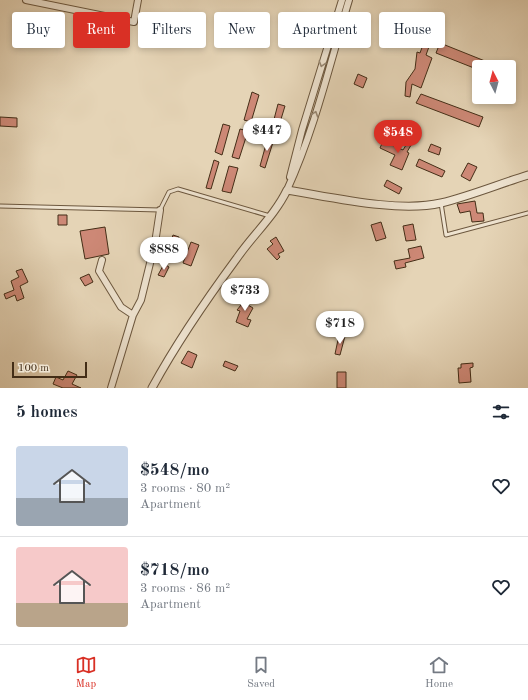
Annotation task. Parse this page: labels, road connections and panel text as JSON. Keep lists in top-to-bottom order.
{
  "scale_bar": "100 m",
  "north": "top",
  "page": {
    "chip": [
      "Buy",
      "Rent",
      "Filters",
      "New",
      "Apartment",
      "House"
    ],
    "price": [
      "$447",
      "$548",
      "$888",
      "$733",
      "$718"
    ],
    "scale": "100 m",
    "heading": "5 homes",
    "list": [
      {
        "name": "$548/mo",
        "note": "3 rooms · 80 m² · Apartment"
      },
      {
        "name": "$718/mo",
        "note": "3 rooms · 86 m² · Apartment"
      }
    ],
    "tabs": ["Map", "Saved", "Home"]
  }
}
